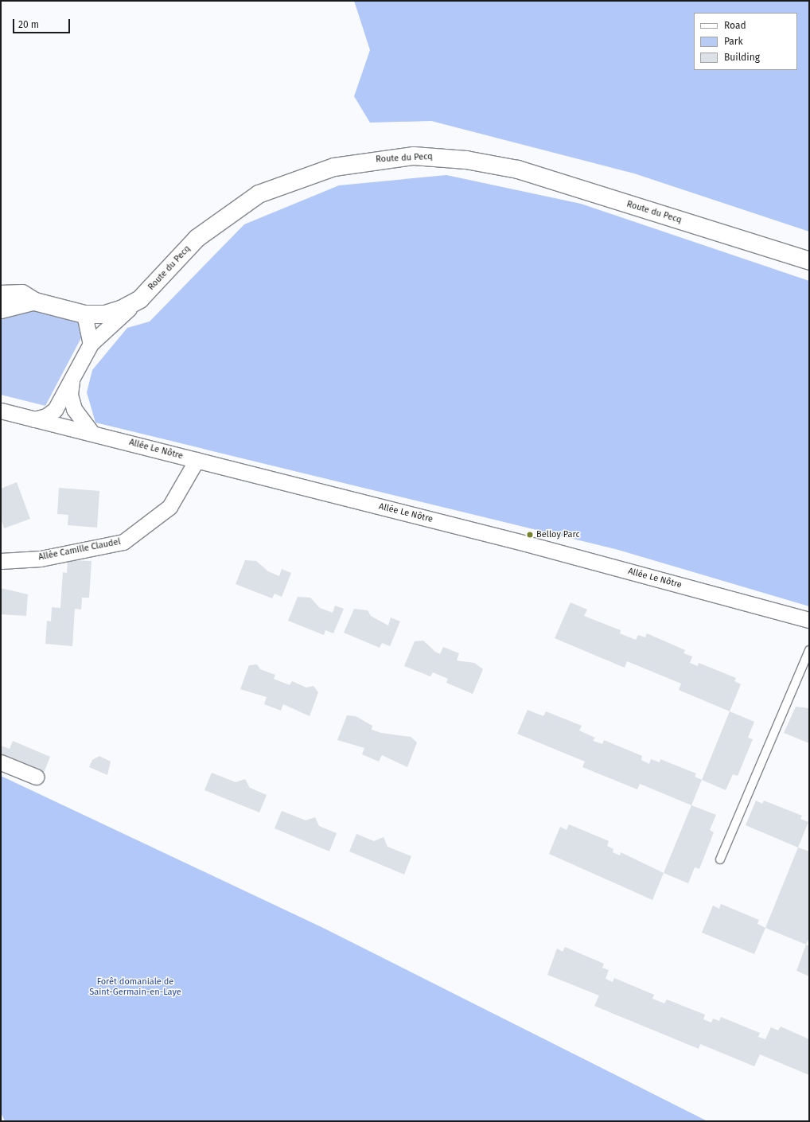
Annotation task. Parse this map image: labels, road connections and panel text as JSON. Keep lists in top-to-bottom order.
{
  "streets": {
    "main road": ["Route du Pecq"],
    "street": ["Allée Le Nôtre", "Allée Camille Claudel"]
  },
  "crossings": [
    ["Allée Le Nôtre", "Allée Camille Claudel"]
  ],
  "parks": ["Forêt domaniale de Saint-Germain-en-Laye"],
  "places": ["Belloy Parc"],
  "legend": ["Road", "Park", "Building"],
  "scale_bar": "20 m"
}
